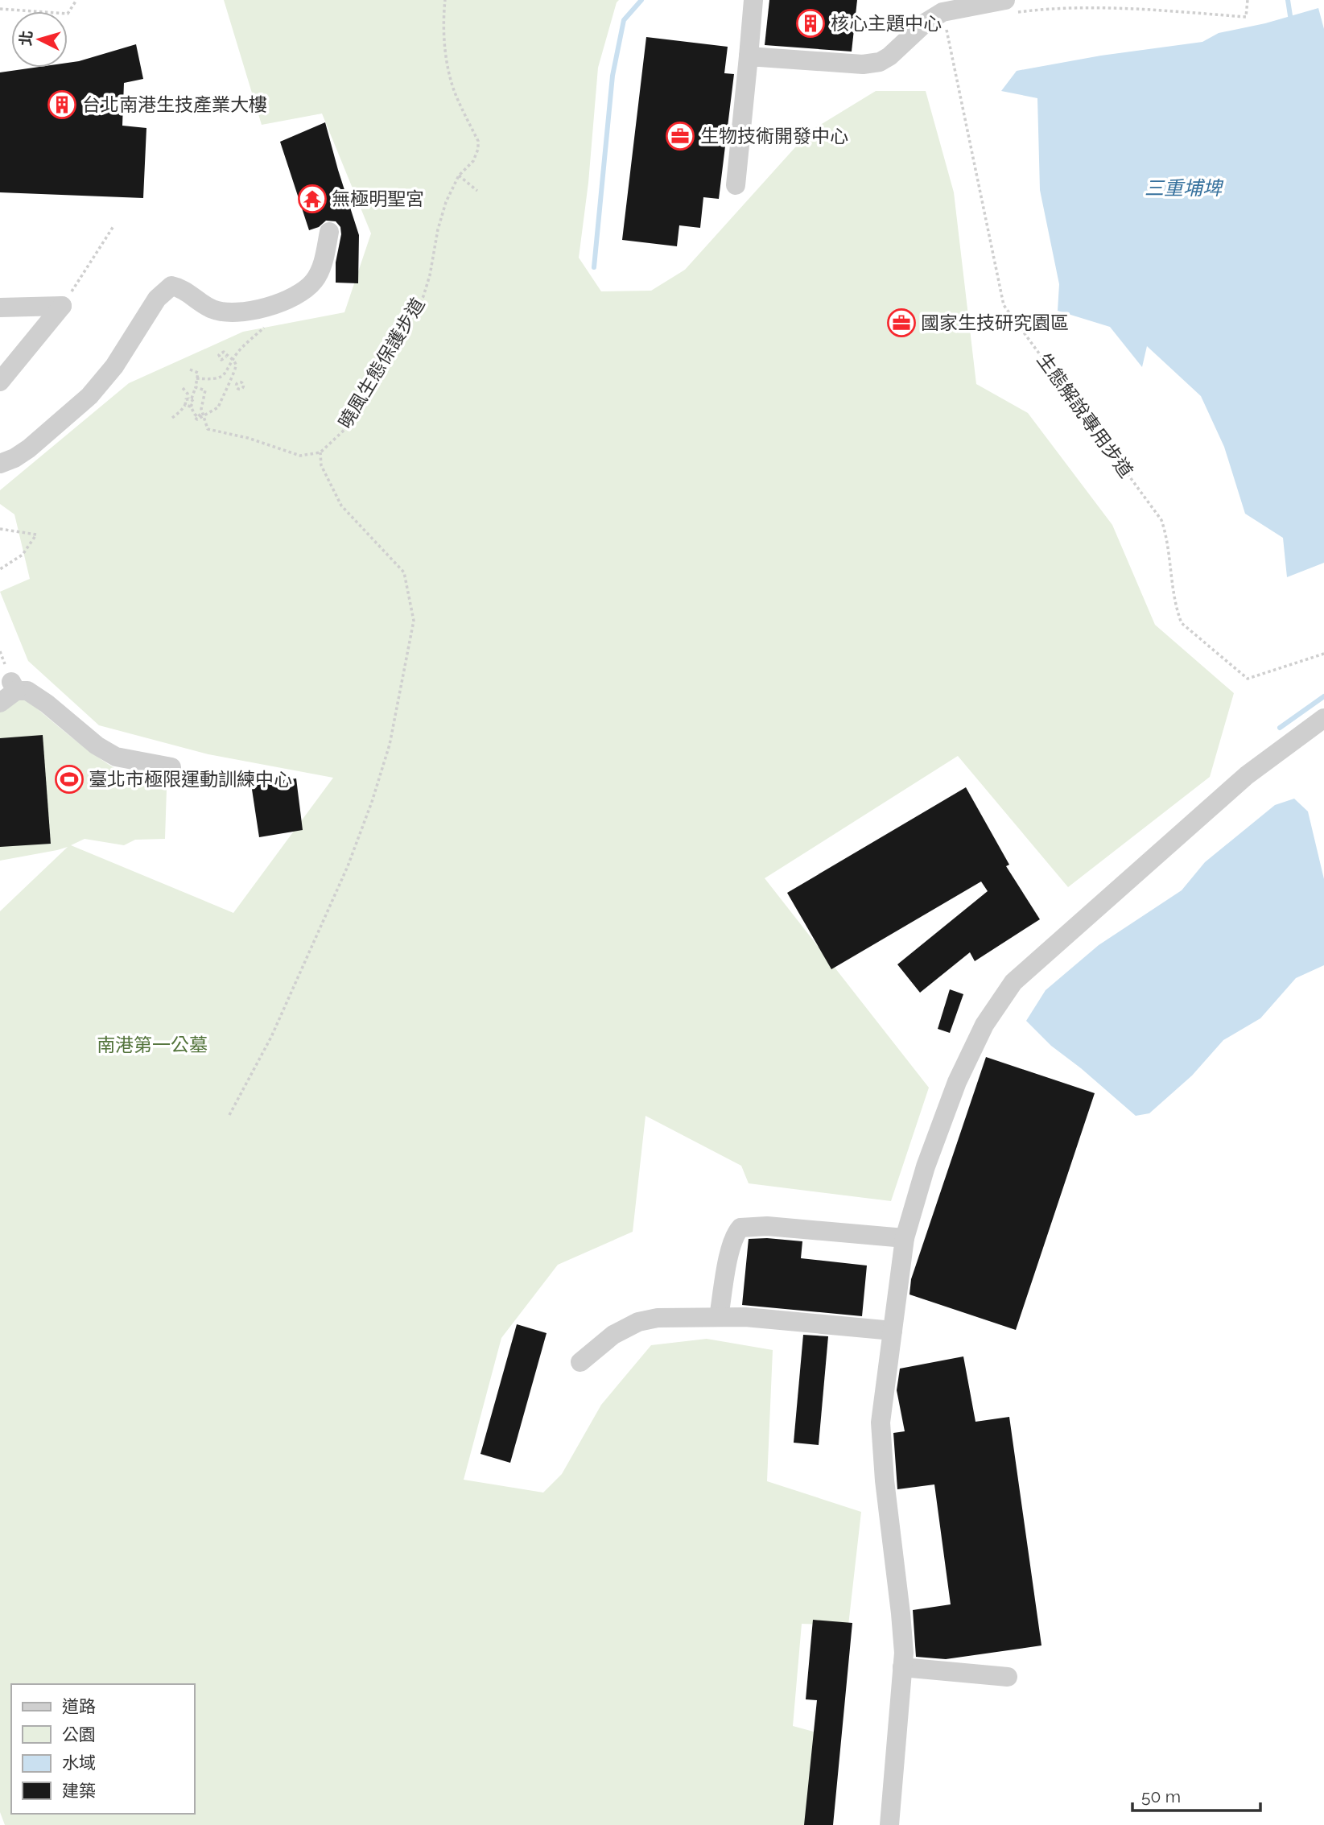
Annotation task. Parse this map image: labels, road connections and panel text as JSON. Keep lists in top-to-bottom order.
{
  "streets": {
    "path": ["曉風生態保護步道", "生態解說專用步道"]
  },
  "water": ["三重埔埤"],
  "parks": ["南港第一公墓"],
  "places": {
    "building": ["核心主題中心", "台北南港生技產業大樓"],
    "office": ["生物技術開發中心", "國家生技研究園區"],
    "temple": ["無極明聖宮"],
    "sports": ["臺北市極限運動訓練中心"]
  },
  "legend": [
    "道路",
    "公園",
    "水域",
    "建築"
  ],
  "scale_bar": "50 m",
  "north": "left"
}
